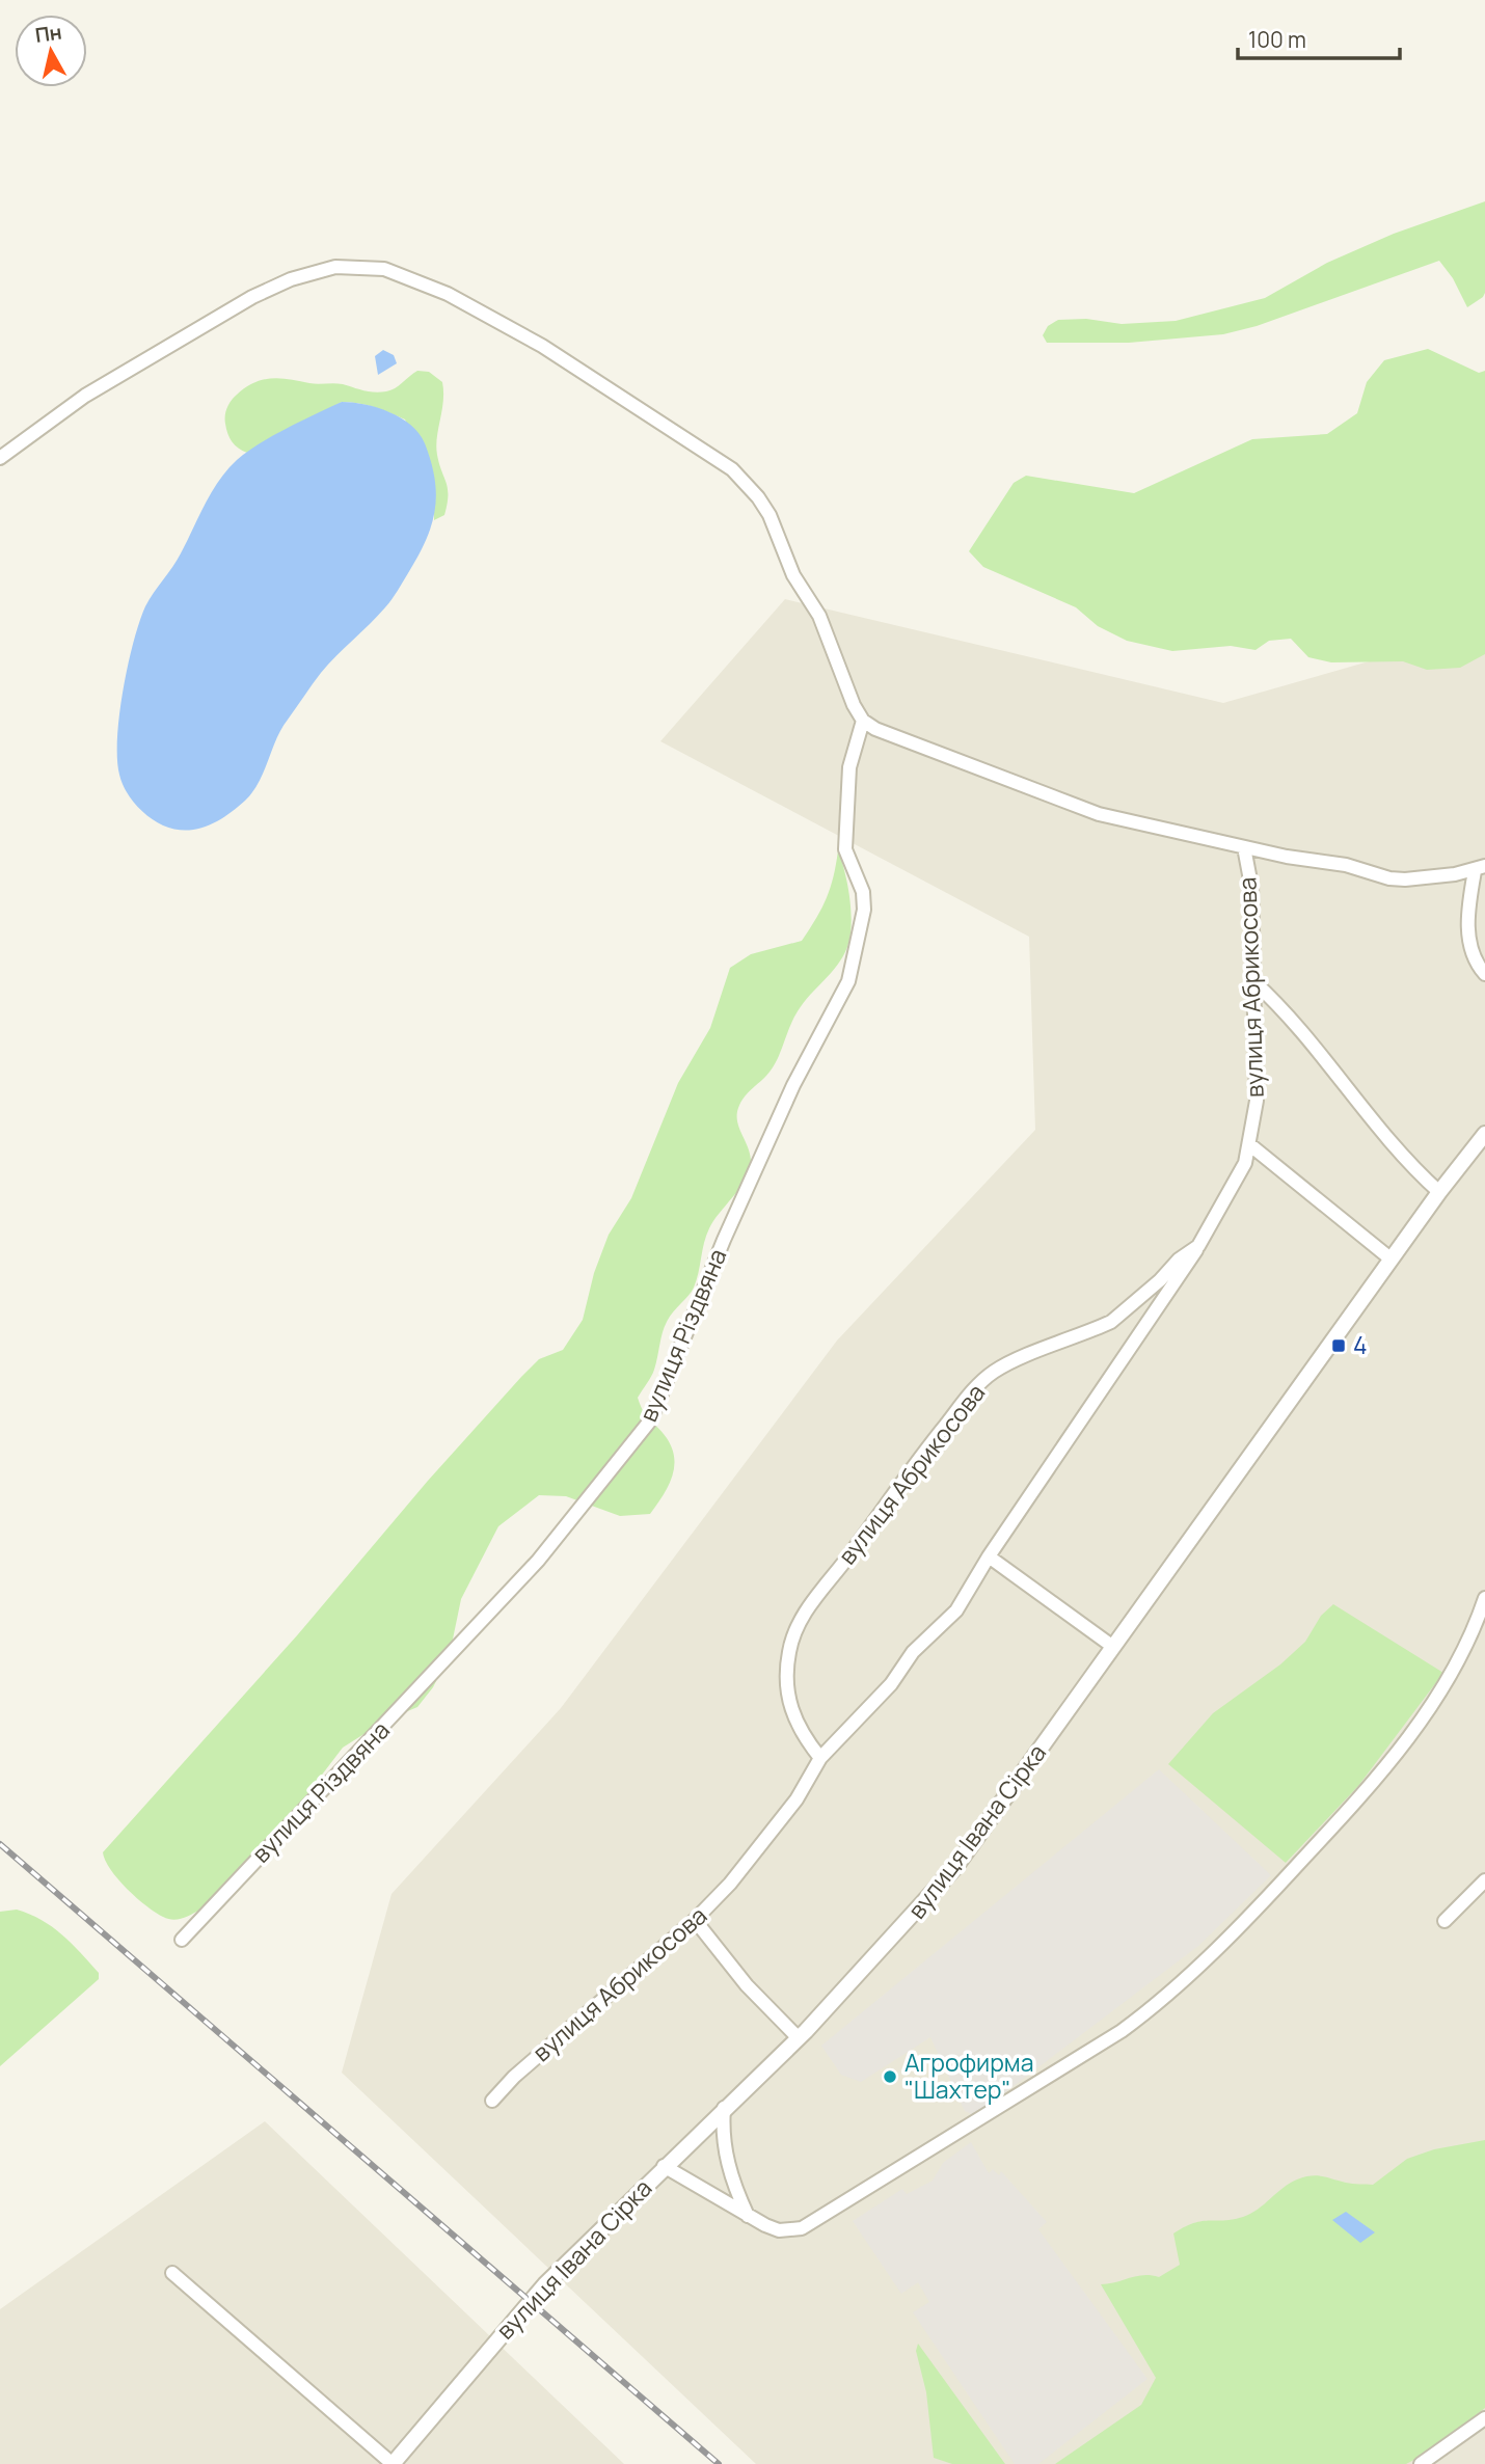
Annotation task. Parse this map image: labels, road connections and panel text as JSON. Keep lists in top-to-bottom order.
{
  "streets": {
    "street": ["вулиця Абрикосова", "вулиця Різдвяна", "вулиця Івана Сірка"]
  },
  "places": {
    "transit": ["4"],
    "other": ["Агрофирма \"Шахтер\""]
  },
  "scale_bar": "100 m",
  "north": "top"
}
